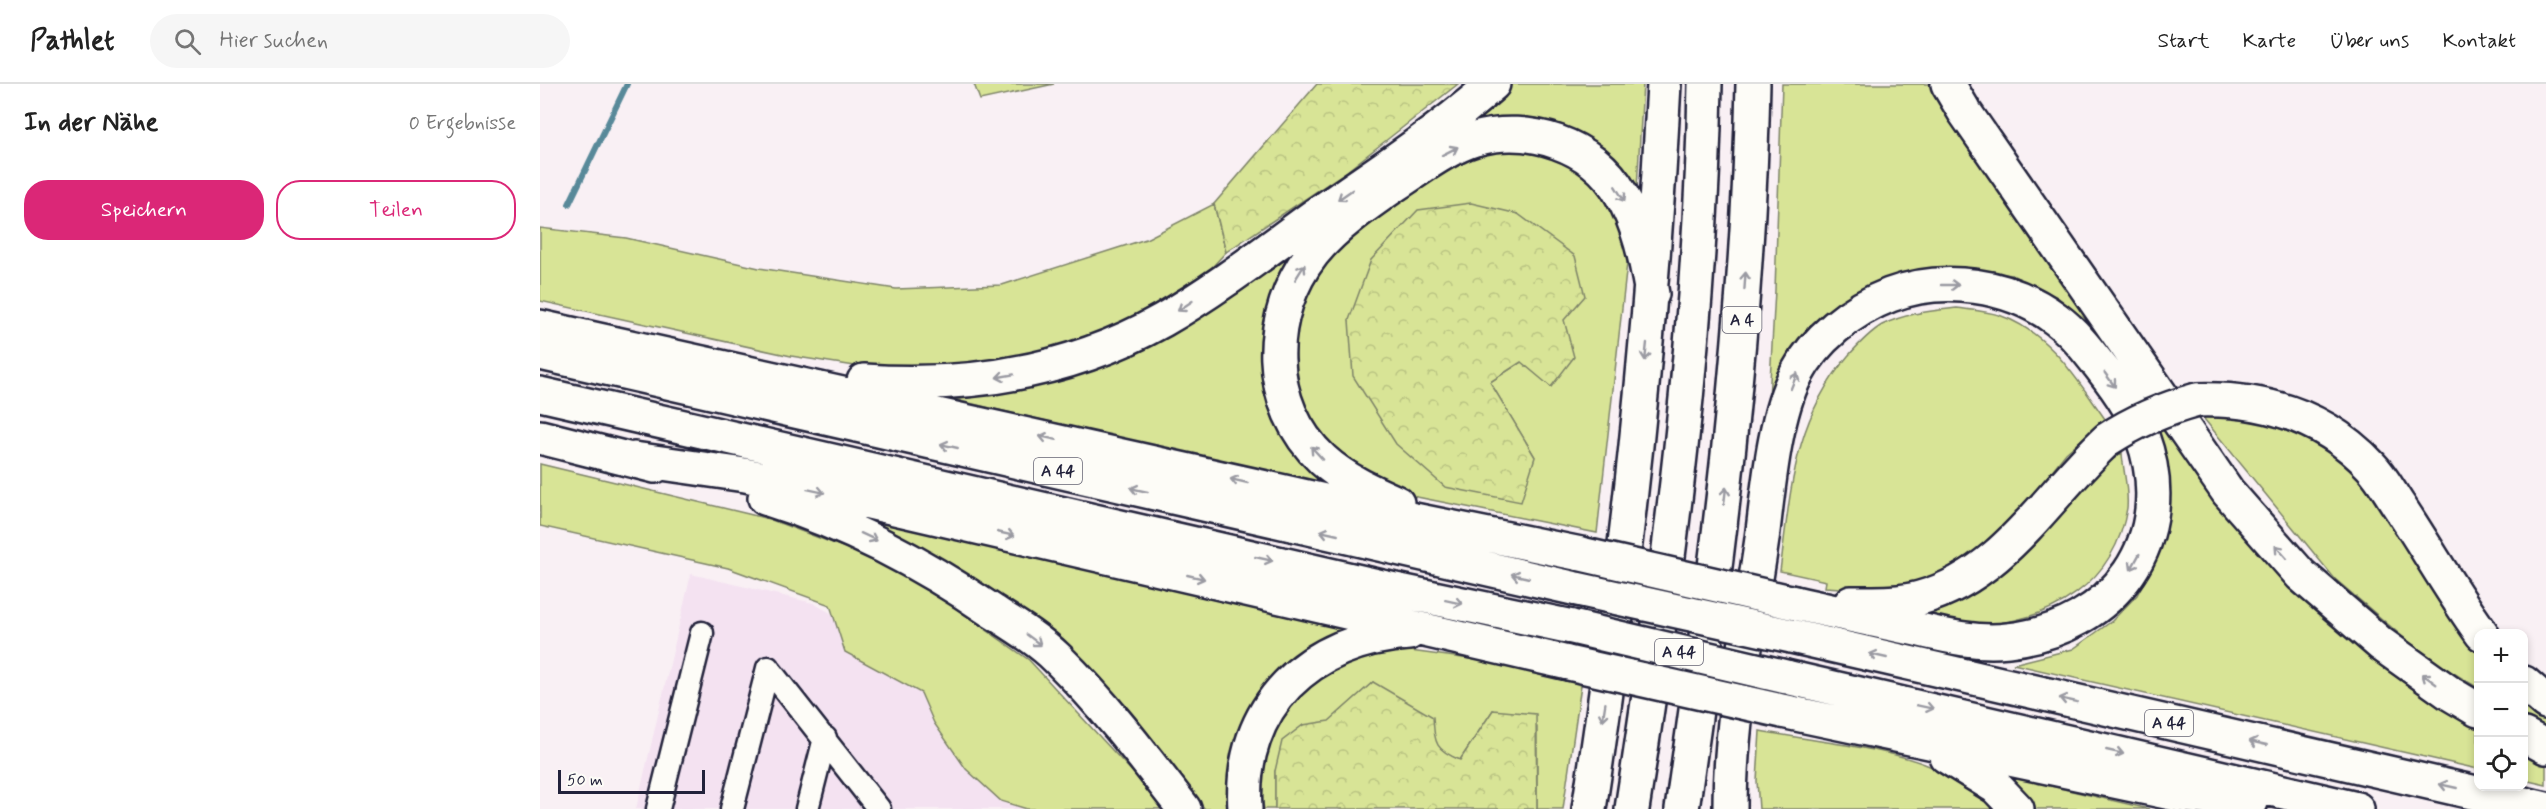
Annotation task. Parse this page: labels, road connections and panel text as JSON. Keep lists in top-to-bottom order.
{
  "streets": {
    "highway": ["A 4", "A 44"]
  },
  "scale_bar": "50 m",
  "page": {
    "header": "Pathlet",
    "search": "Hier suchen",
    "nav": [
      "Start",
      "Karte",
      "Über uns",
      "Kontakt"
    ],
    "heading": ["In der Nähe", "0 Ergebnisse"],
    "buttons": ["Speichern", "Teilen"],
    "map_buttons": ["+", "−"],
    "scale": "50 m"
  }
}
